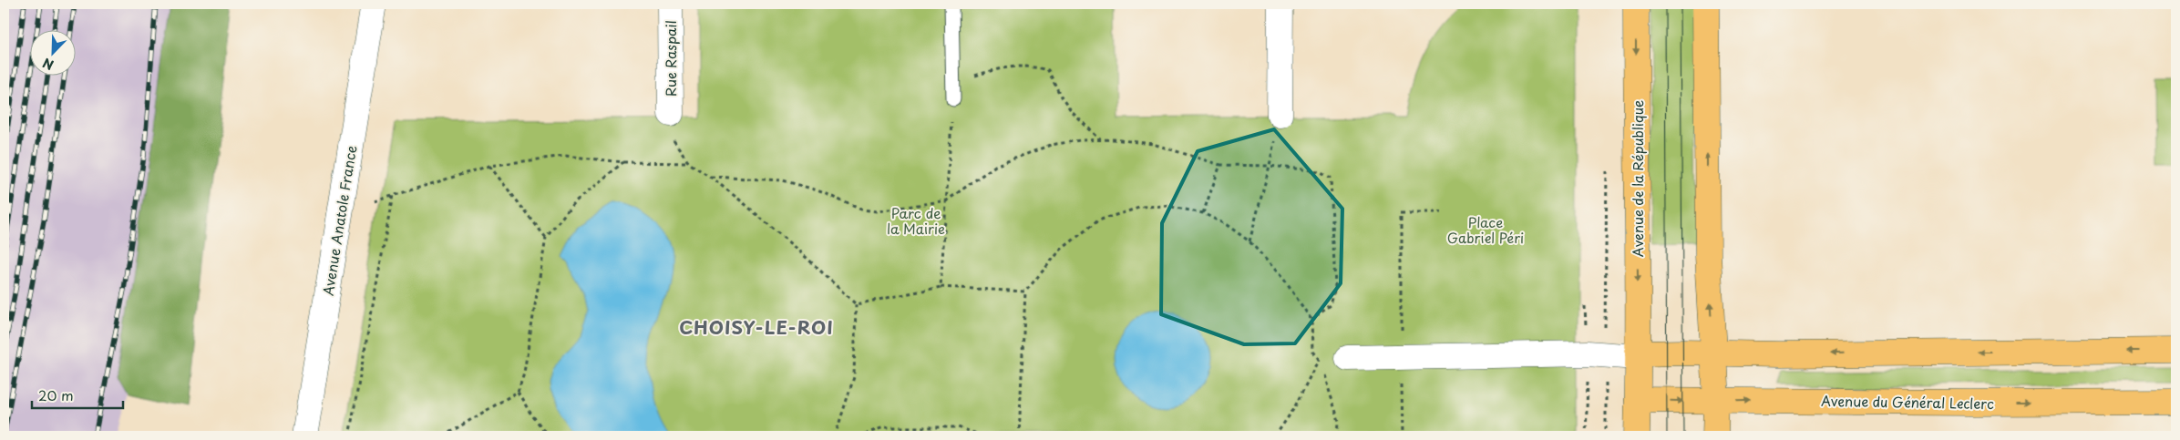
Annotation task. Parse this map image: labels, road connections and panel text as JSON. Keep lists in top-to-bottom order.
{
  "streets": {
    "main road": ["Avenue de la République", "Avenue du Général Leclerc"],
    "street": ["Rue Raspail", "Avenue Anatole France"]
  },
  "crossings": [
    ["Avenue de la République", "Avenue du Général Leclerc"]
  ],
  "districts": ["CHOISY-LE-ROI"],
  "parks": ["Parc de la Mairie", "Place Gabriel Péri"],
  "scale_bar": "20 m",
  "north": "bottom left"
}
